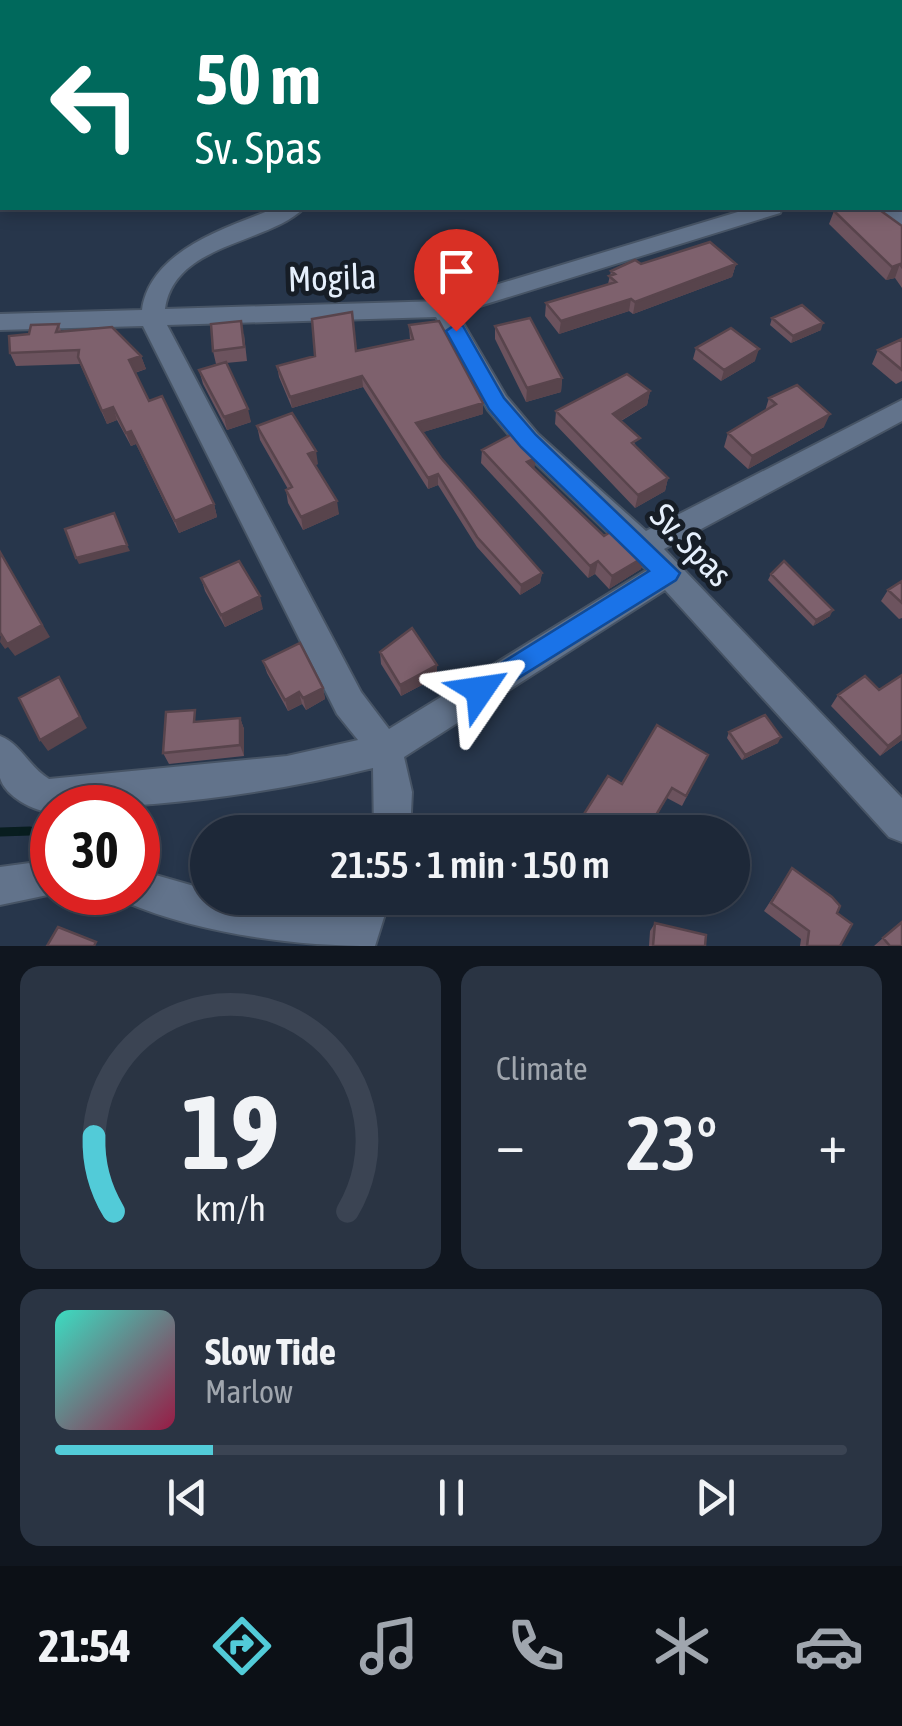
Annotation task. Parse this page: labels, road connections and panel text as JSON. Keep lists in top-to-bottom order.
{
  "streets": {
    "street": ["Mogila", "Sv. Spas"]
  },
  "crossings": [
    ["Mogila", "Sv. Spas"]
  ],
  "page": {
    "turn": ["50 m", "Sv. Spas"],
    "limit": "30",
    "trip": "21:55 · 1 min · 150 m",
    "tile": "Climate",
    "heat": ["−", "23°", "+"],
    "song": ["Slow Tide", "Marlow"],
    "tabs": "21:54",
    "gauge": ["19", "km/h"]
  }
}
